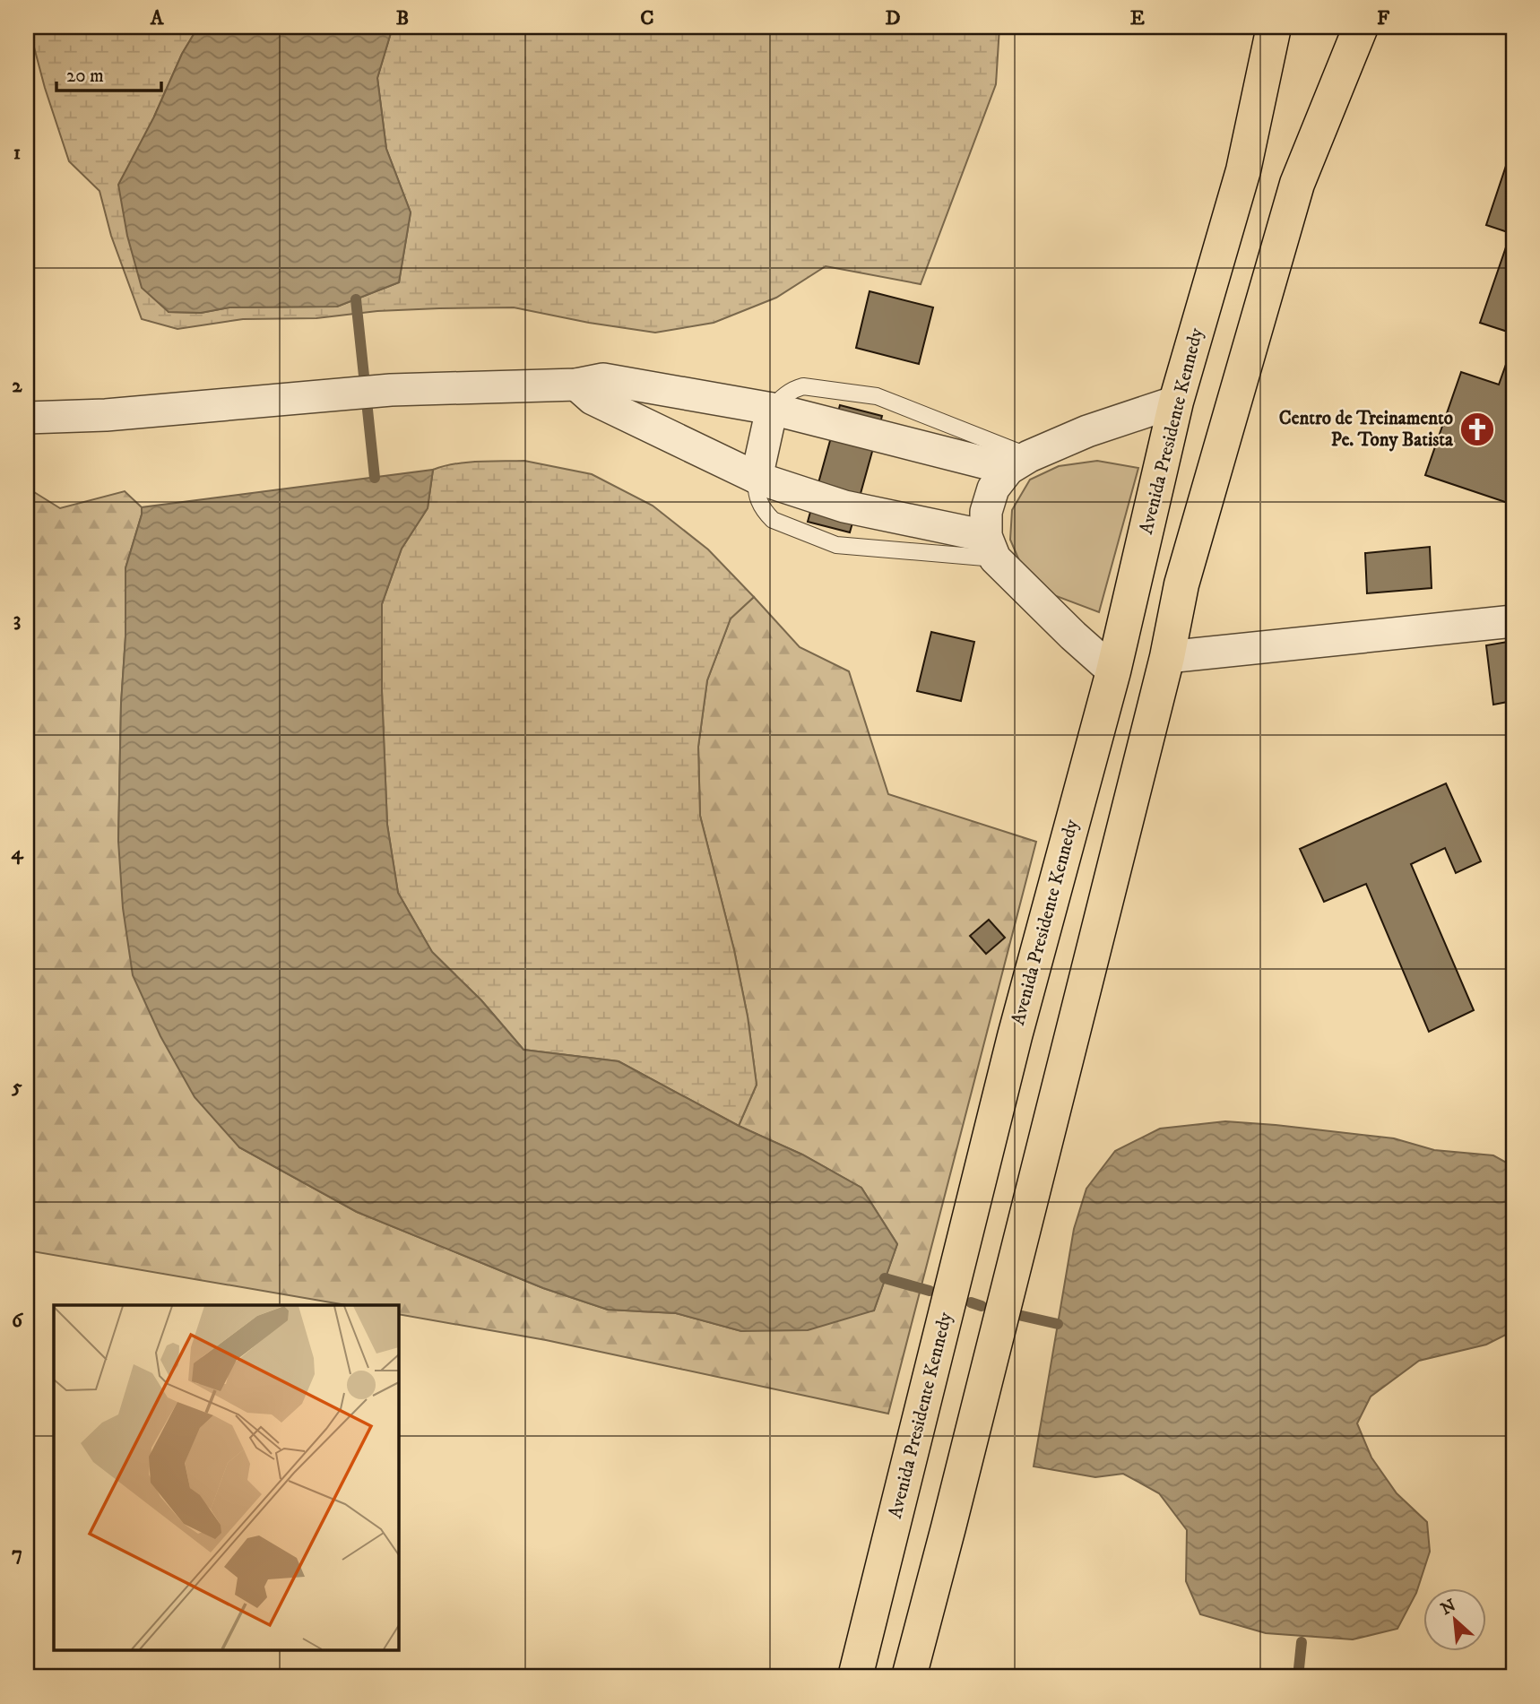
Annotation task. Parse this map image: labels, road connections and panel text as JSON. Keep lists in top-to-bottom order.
{
  "streets": {
    "main road": ["Avenida Presidente Kennedy"]
  },
  "places": {
    "church": ["Centro de Treinamento Pe. Tony Batista"]
  },
  "scale_bar": "20 m",
  "north": "top left",
  "grid": {
    "columns": [
      "A",
      "B",
      "C",
      "D",
      "E",
      "F"
    ],
    "rows": [
      "1",
      "2",
      "3",
      "4",
      "5",
      "6",
      "7"
    ]
  }
}
